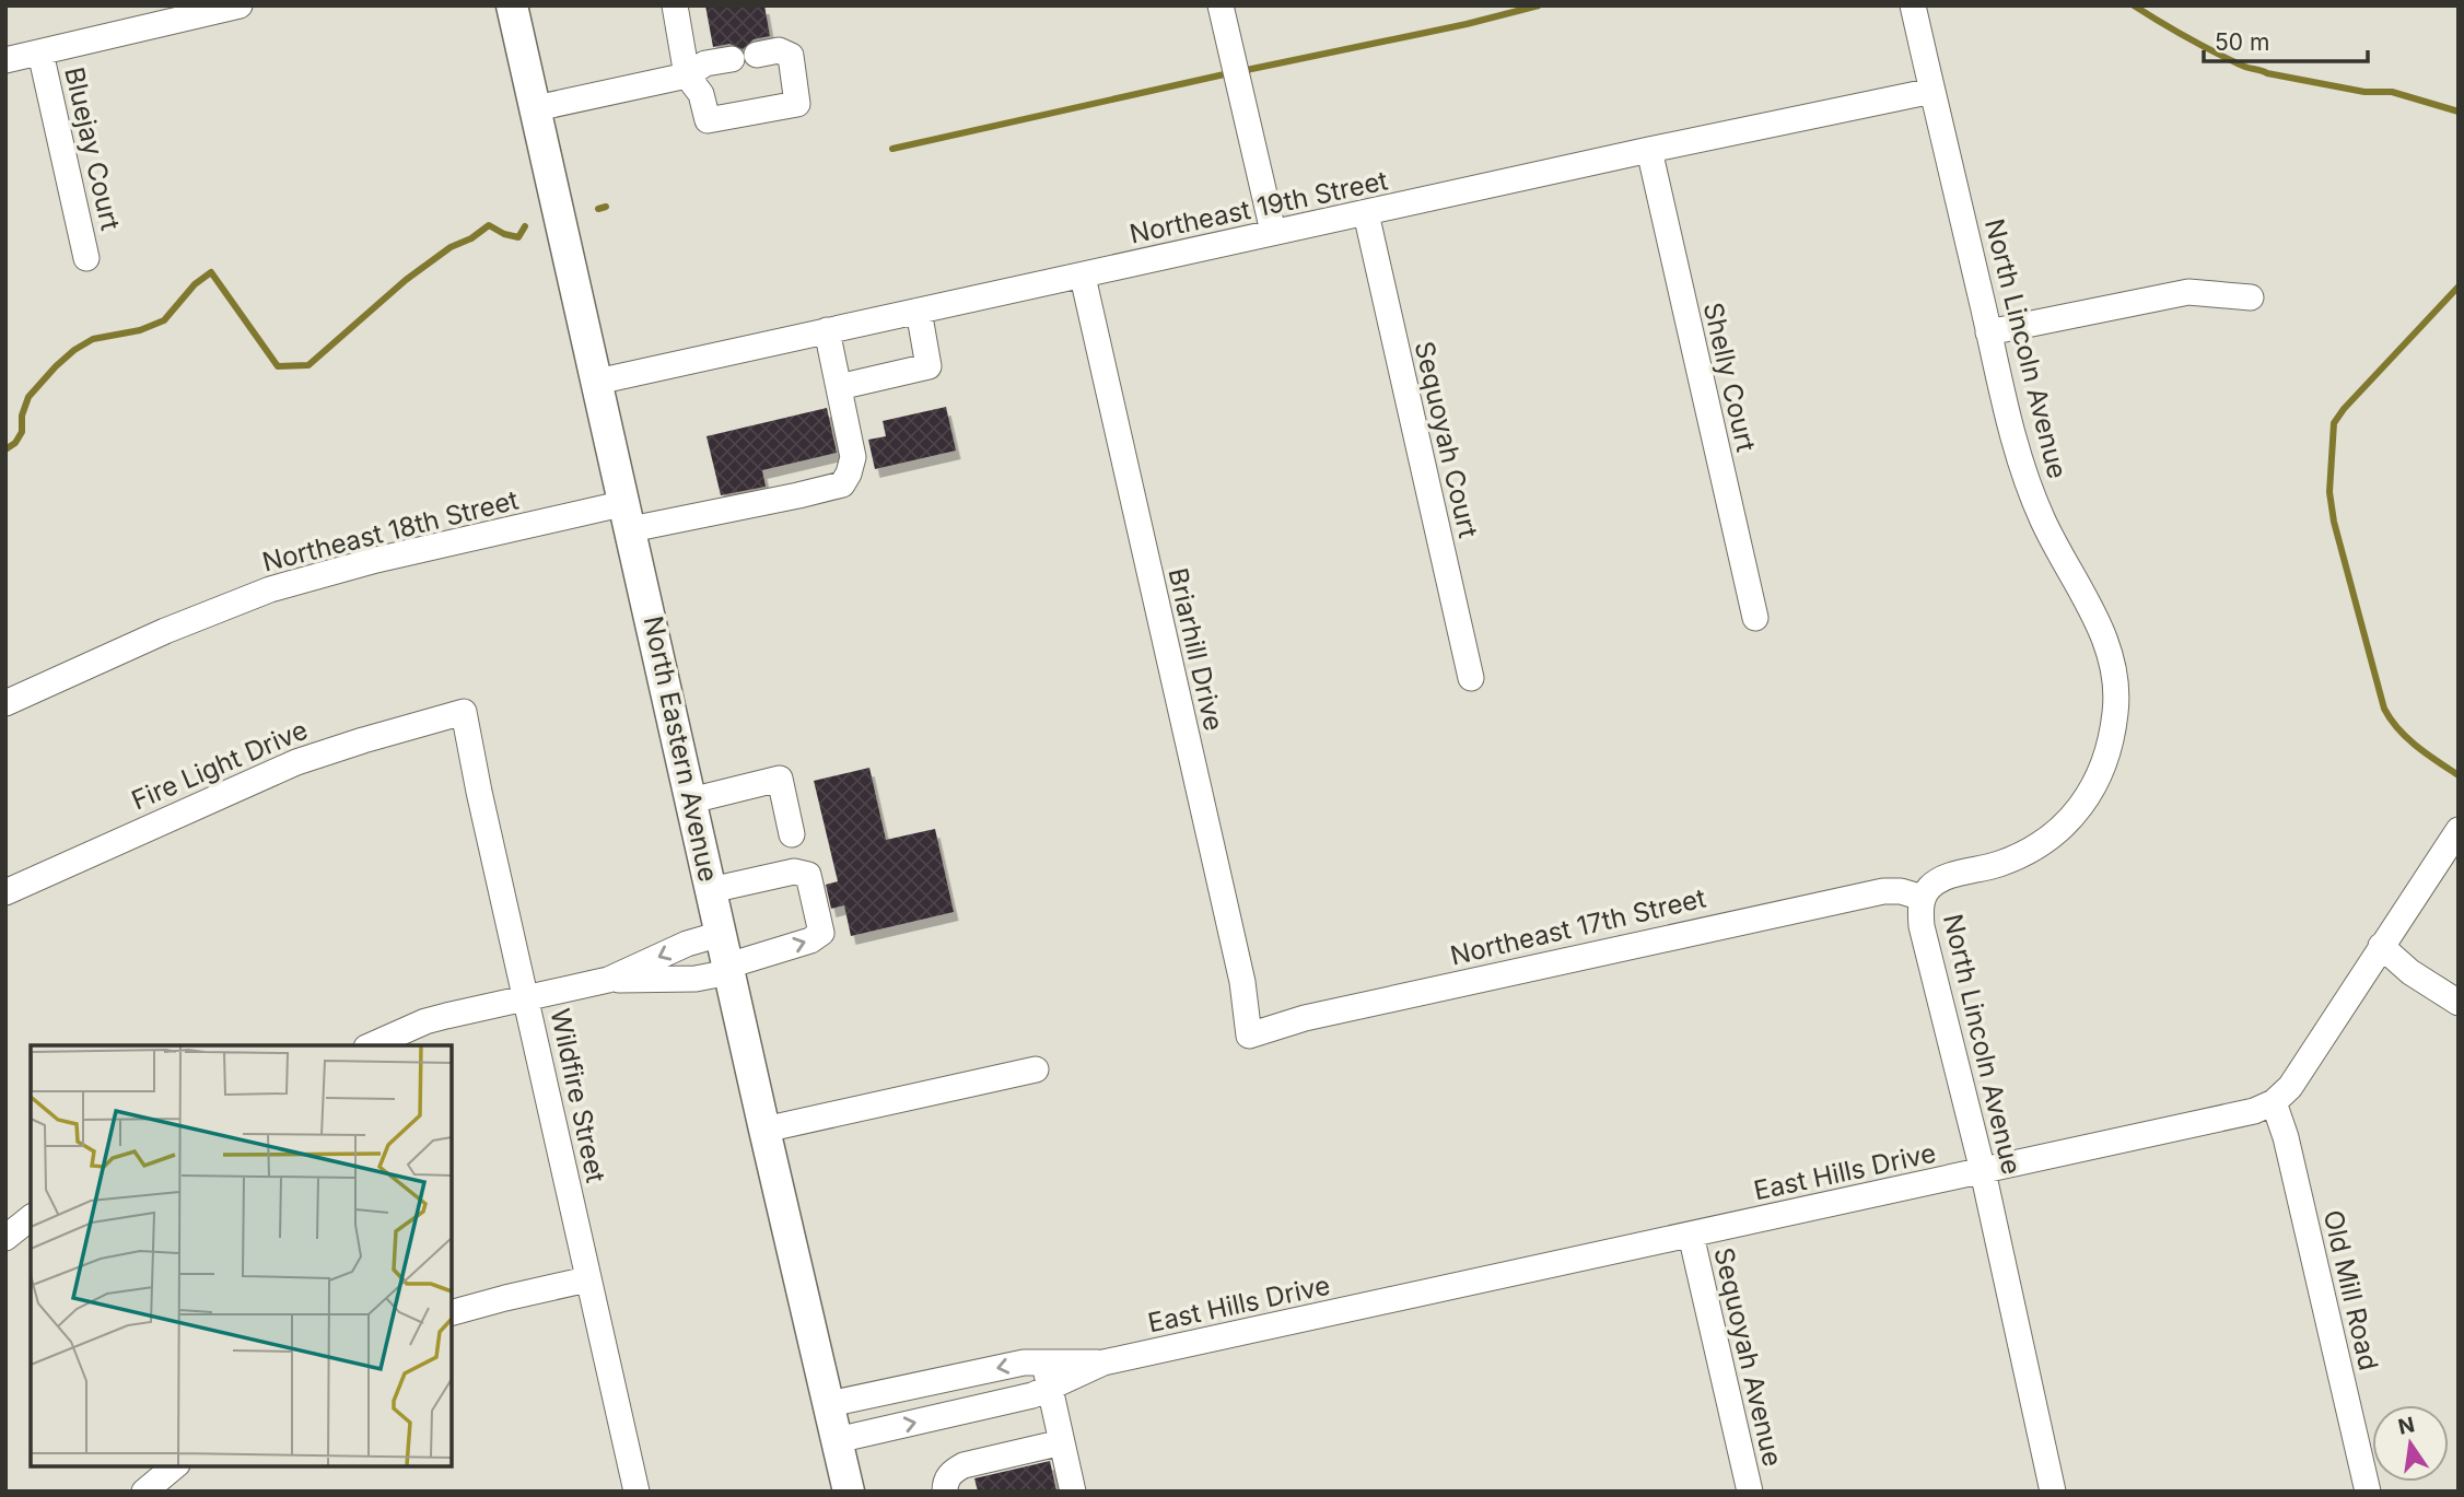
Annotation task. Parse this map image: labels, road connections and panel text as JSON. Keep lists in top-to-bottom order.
{
  "streets": {
    "main road": ["North Eastern Avenue"],
    "street": [
      "Bluejay Court",
      "Northeast 19th Street",
      "North Lincoln Avenue",
      "Shelly Court",
      "Sequoyah Court",
      "Northeast 18th Street",
      "Briarhill Drive",
      "Fire Light Drive",
      "Northeast 17th Street",
      "Wildfire Street",
      "East Hills Drive",
      "Old Mill Road",
      "Sequoyah Avenue"
    ]
  },
  "crossings": [
    ["Northeast 19th Street", "North Lincoln Avenue"],
    ["Northeast 19th Street", "Shelly Court"],
    ["Northeast 19th Street", "Sequoyah Court"],
    ["Northeast 19th Street", "Briarhill Drive"],
    ["Northeast 19th Street", "North Eastern Avenue"],
    ["North Lincoln Avenue", "Northeast 17th Street"],
    ["North Lincoln Avenue", "East Hills Drive"],
    ["Northeast 18th Street", "North Eastern Avenue"],
    ["Briarhill Drive", "Northeast 17th Street"],
    ["North Eastern Avenue", "East Hills Drive"],
    ["Fire Light Drive", "Wildfire Street"],
    ["East Hills Drive", "Old Mill Road"],
    ["East Hills Drive", "Sequoyah Avenue"]
  ],
  "scale_bar": "50 m",
  "north": "top"
}
